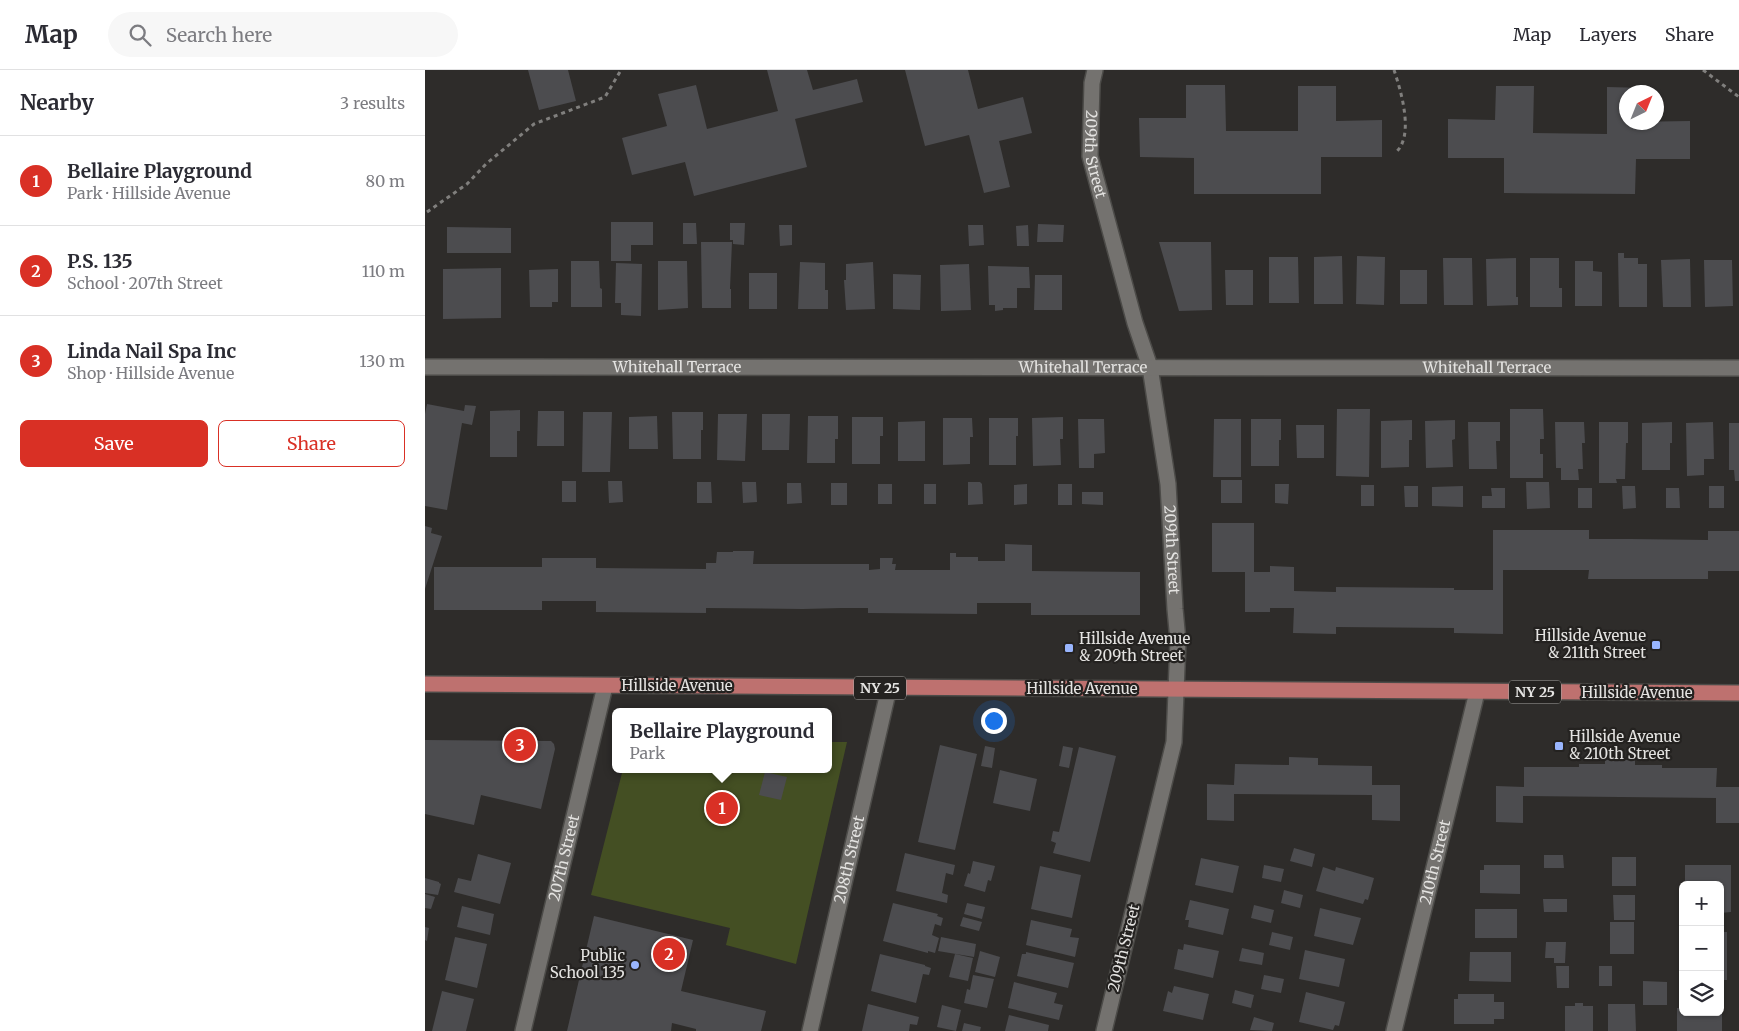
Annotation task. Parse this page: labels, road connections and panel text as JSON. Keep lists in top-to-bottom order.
{
  "streets": {
    "main road": ["Hillside Avenue", "NY 25"],
    "street": [
      "209th Street",
      "Whitehall Terrace",
      "207th Street",
      "208th Street",
      "210th Street"
    ]
  },
  "crossings": [
    ["209th Street", "Whitehall Terrace"],
    ["209th Street", "Hillside Avenue"],
    ["Hillside Avenue", "207th Street"],
    ["Hillside Avenue", "208th Street"],
    ["Hillside Avenue", "210th Street"]
  ],
  "places": {
    "transit": ["Hillside Avenue & 211th Street", "Hillside Avenue & 209th Street", "Hillside Avenue & 210th Street"],
    "other": ["Public School 135"]
  },
  "north": "top right",
  "page": {
    "header": "Map",
    "search": "Search here",
    "nav": ["Map", "Layers", "Share"],
    "heading": ["Nearby", "3 results"],
    "list": [
      {
        "mark": "1",
        "name": "Bellaire Playground",
        "note": "Park · Hillside Avenue",
        "value": "80 m"
      },
      {
        "mark": "2",
        "name": "P.S. 135",
        "note": "School · 207th Street",
        "value": "110 m"
      },
      {
        "mark": "3",
        "name": "Linda Nail Spa Inc",
        "note": "Shop · Hillside Avenue",
        "value": "130 m"
      }
    ],
    "buttons": ["Save", "Share"],
    "popup": ["Bellaire Playground", "Park"],
    "pins": ["3", "1", "2"],
    "map_buttons": ["+", "−"]
  }
}
